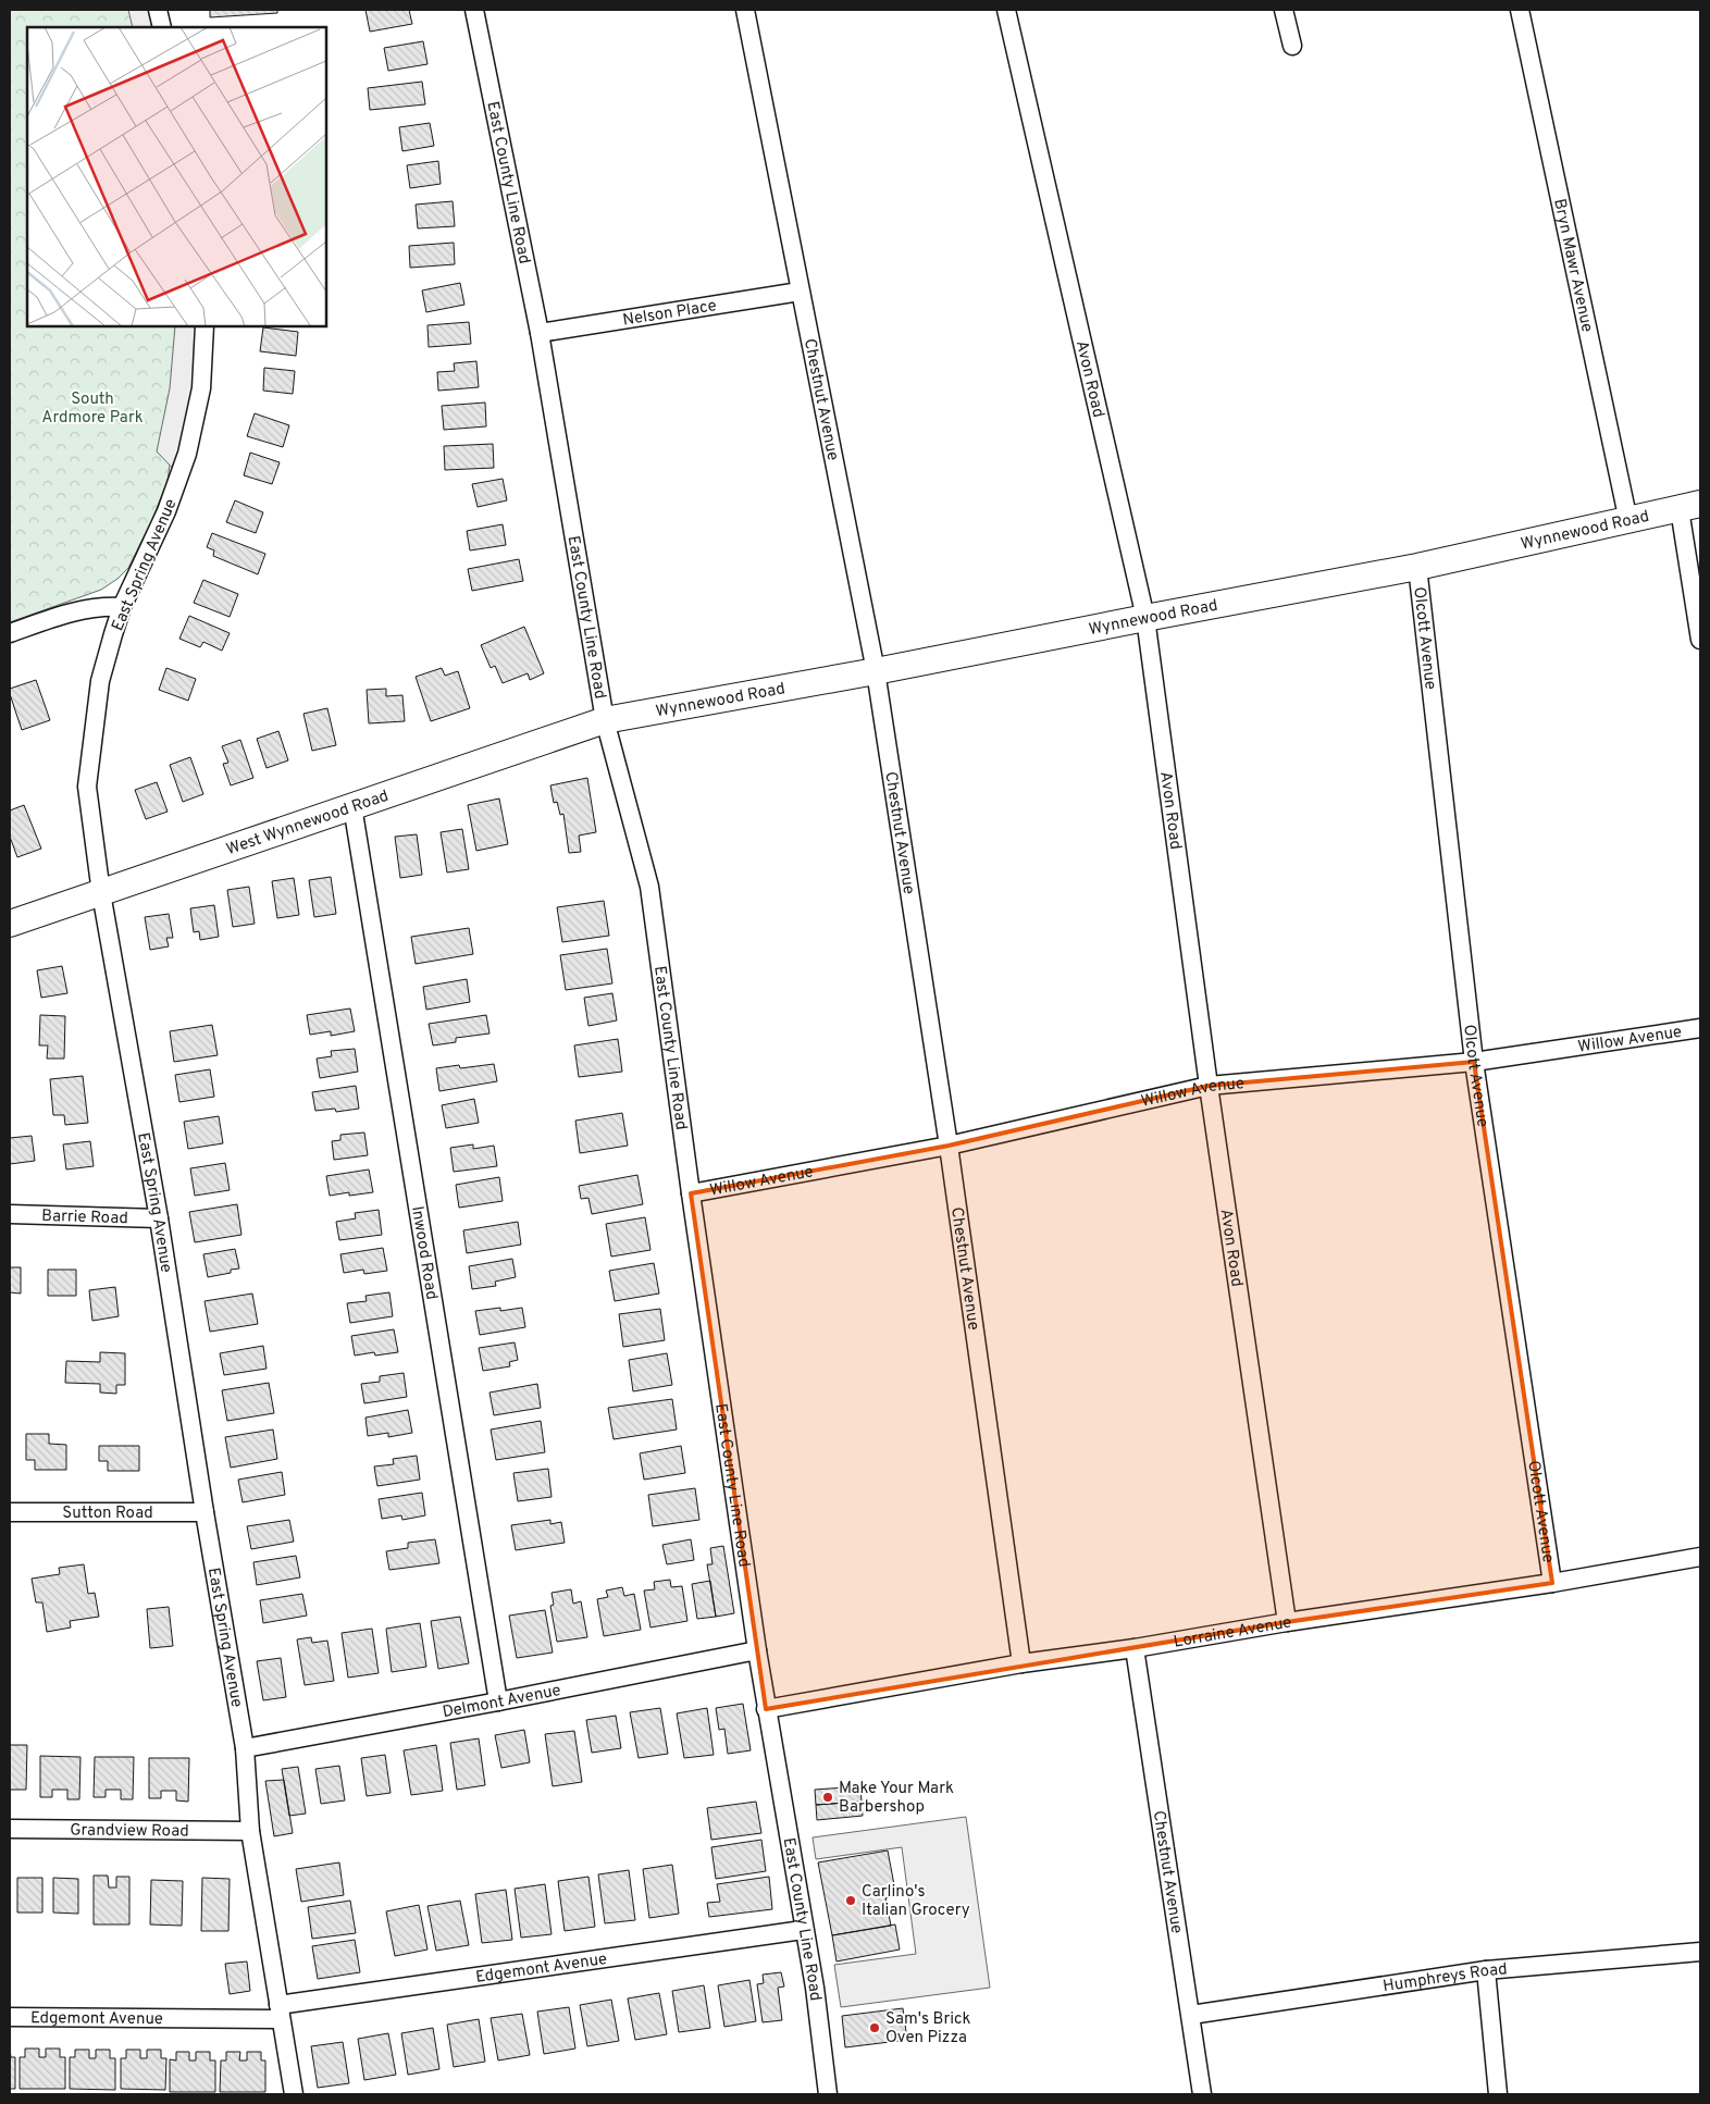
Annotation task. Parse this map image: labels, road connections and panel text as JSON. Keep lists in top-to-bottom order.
{
  "streets": {
    "main road": ["Wynnewood Road", "West Wynnewood Road"],
    "street": [
      "East County Line Road",
      "Bryn Mawr Avenue",
      "Nelson Place",
      "Avon Road",
      "Chestnut Avenue",
      "East Spring Avenue",
      "Olcott Avenue",
      "Willow Avenue",
      "Barrie Road",
      "Inwood Road",
      "Sutton Road",
      "Lorraine Avenue",
      "Delmont Avenue",
      "Grandview Road",
      "Edgemont Avenue",
      "Humphreys Road"
    ]
  },
  "crossings": [
    ["East County Line Road", "Nelson Place"],
    ["East County Line Road", "Wynnewood Road"],
    ["East County Line Road", "West Wynnewood Road"],
    ["East County Line Road", "Willow Avenue"],
    ["East County Line Road", "Lorraine Avenue"],
    ["East County Line Road", "Delmont Avenue"],
    ["East County Line Road", "Edgemont Avenue"],
    ["Bryn Mawr Avenue", "Wynnewood Road"],
    ["Nelson Place", "Chestnut Avenue"],
    ["Avon Road", "Wynnewood Road"],
    ["Avon Road", "Willow Avenue"],
    ["Avon Road", "Lorraine Avenue"],
    ["Chestnut Avenue", "Wynnewood Road"],
    ["Chestnut Avenue", "Willow Avenue"],
    ["Chestnut Avenue", "Lorraine Avenue"],
    ["Chestnut Avenue", "Humphreys Road"],
    ["Wynnewood Road", "Olcott Avenue"],
    ["Wynnewood Road", "West Wynnewood Road"],
    ["East Spring Avenue", "West Wynnewood Road"],
    ["East Spring Avenue", "Barrie Road"],
    ["East Spring Avenue", "Sutton Road"],
    ["East Spring Avenue", "Delmont Avenue"],
    ["East Spring Avenue", "Grandview Road"],
    ["East Spring Avenue", "Edgemont Avenue"],
    ["Olcott Avenue", "Willow Avenue"],
    ["Olcott Avenue", "Lorraine Avenue"],
    ["West Wynnewood Road", "Inwood Road"],
    ["Inwood Road", "Delmont Avenue"]
  ],
  "parks": ["South Ardmore Park"],
  "places": ["Make Your Mark Barbershop", "Carlino's Italian Grocery", "Sam's Brick Oven Pizza"]
}
